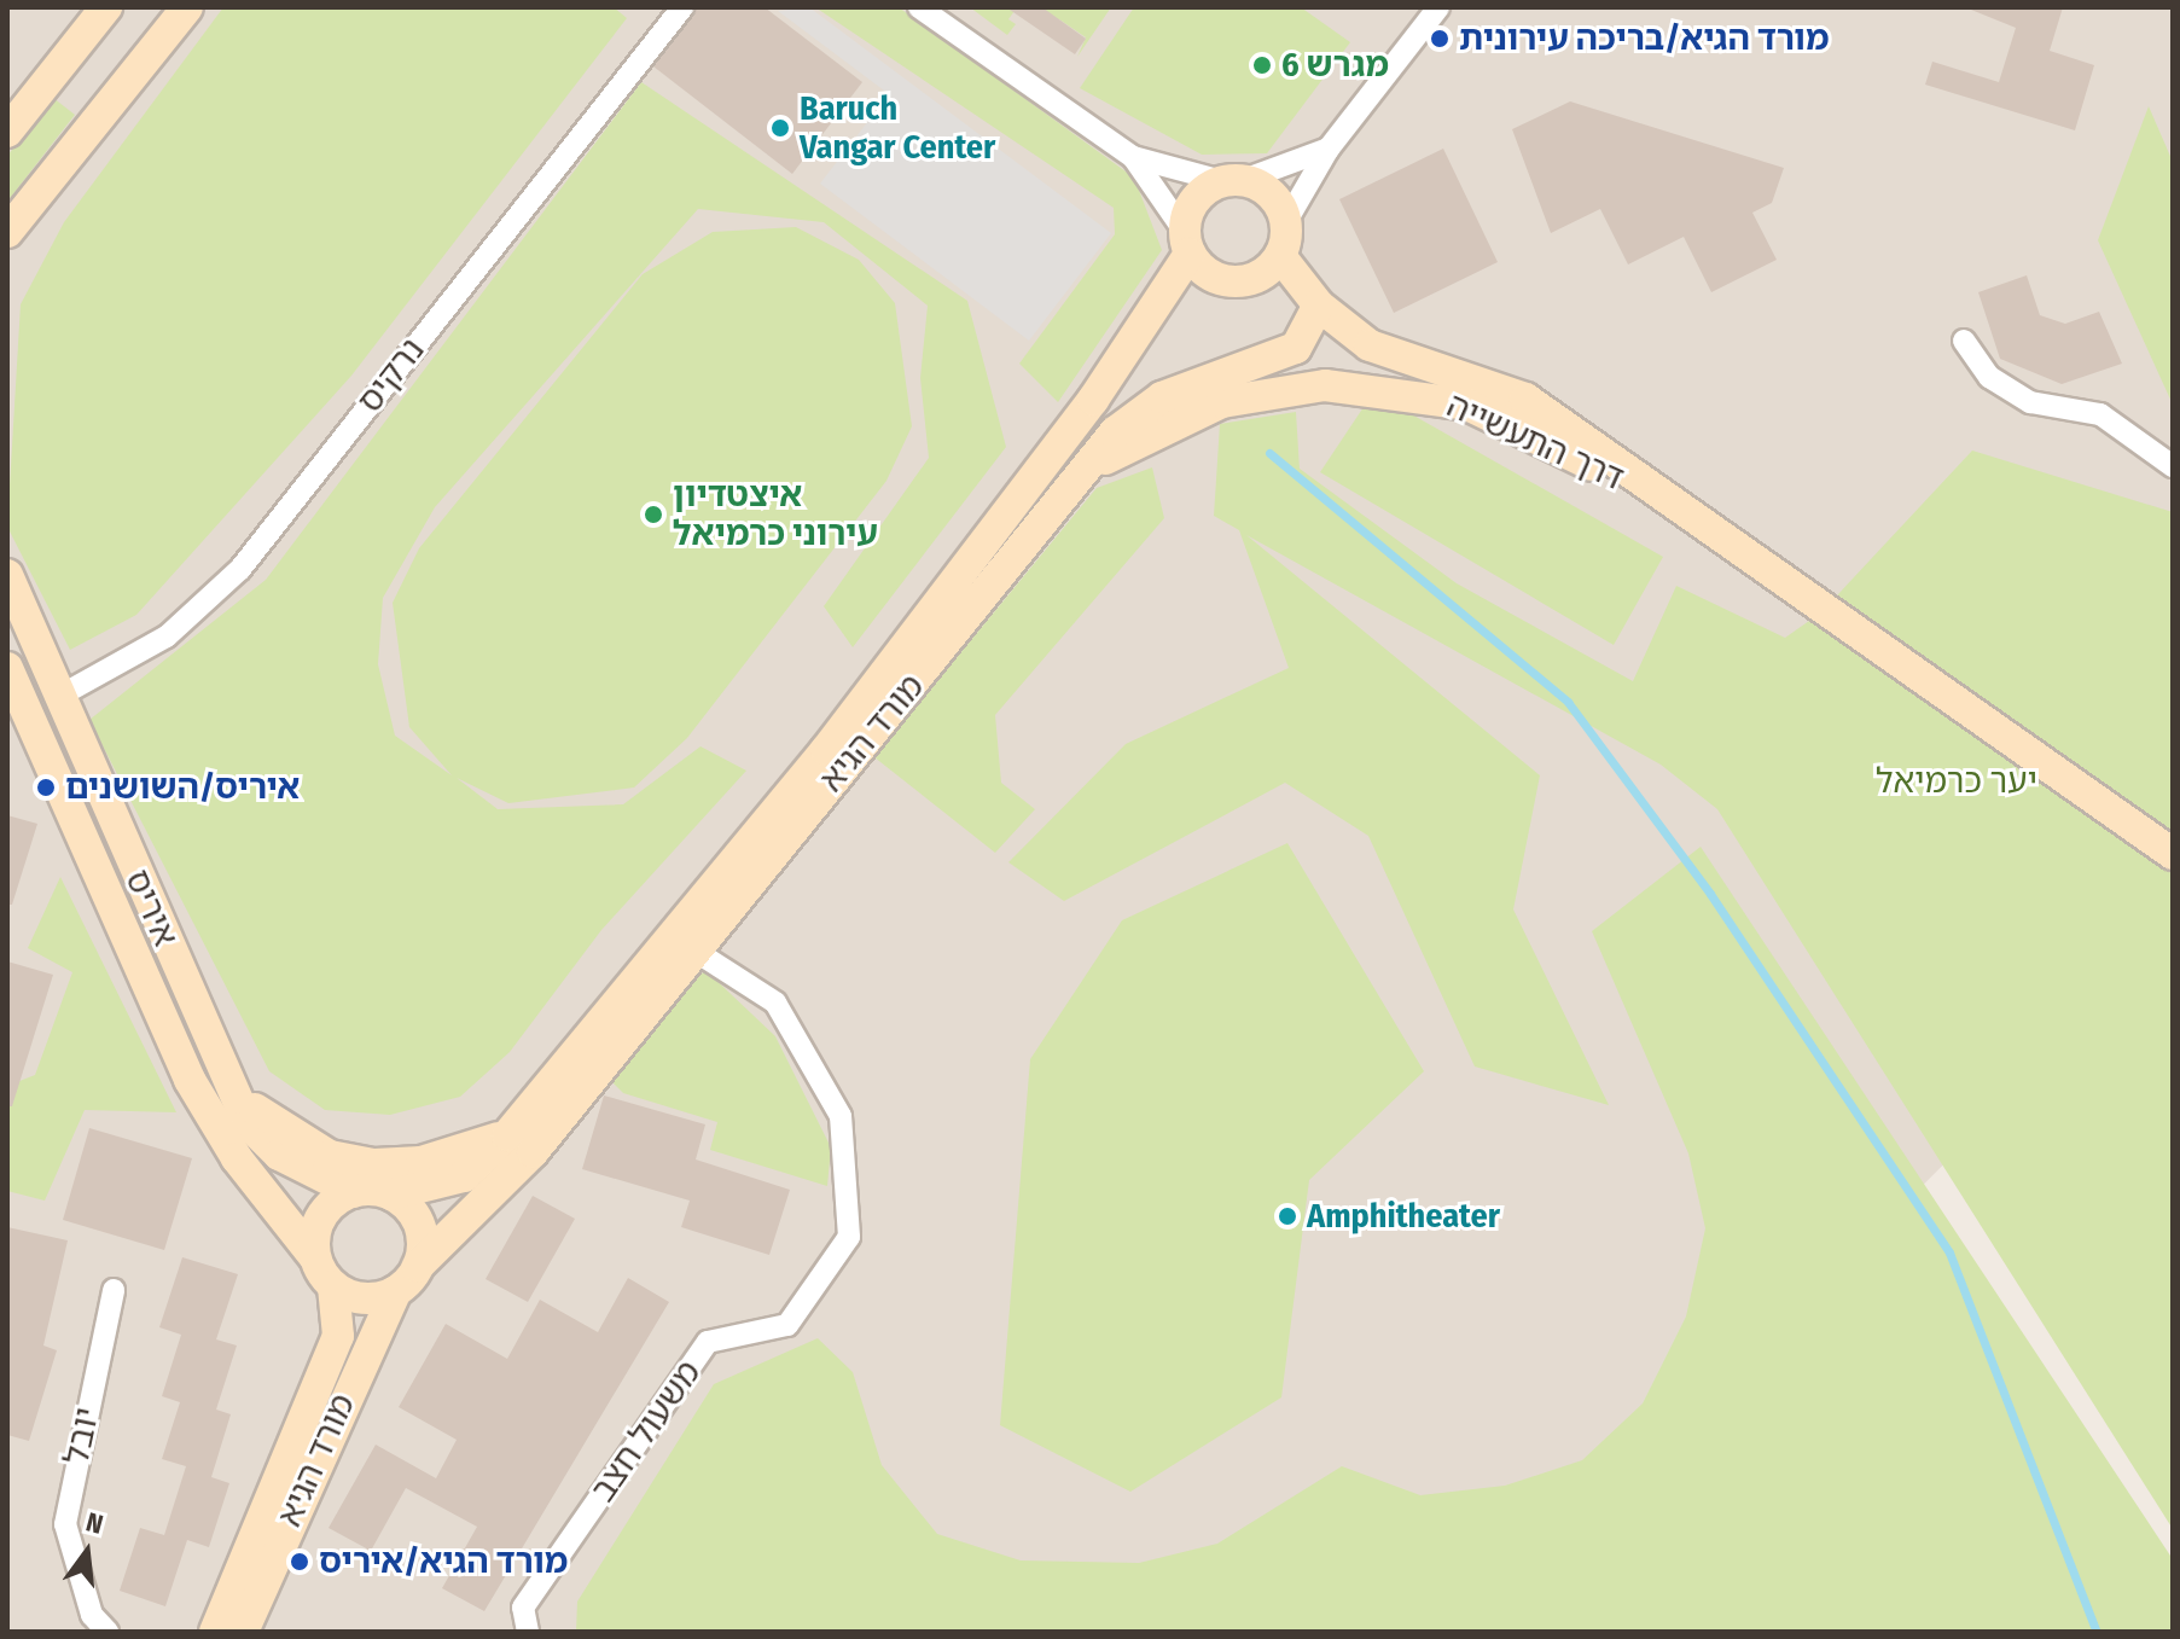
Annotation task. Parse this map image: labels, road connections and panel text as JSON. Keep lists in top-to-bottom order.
{
  "streets": {
    "street": [
      "נרקיס",
      "דרך התעשייה",
      "מורד הגיא",
      "איריס",
      "משעול חצב",
      "יובל"
    ]
  },
  "crossings": [
    ["נרקיס", "איריס"],
    ["דרך התעשייה", "מורד הגיא"],
    ["מורד הגיא", "איריס"],
    ["מורד הגיא", "משעול חצב"]
  ],
  "parks": ["יער כרמיאל"],
  "places": [
    "מורד הגיא/בריכה עירונית",
    "מגרש 6",
    "Baruch Vangar Center",
    "איצטדיון עירוני כרמיאל",
    "איריס/השושנים",
    "Amphitheater",
    "מורד הגיא/איריס"
  ],
  "north": "top"
}
